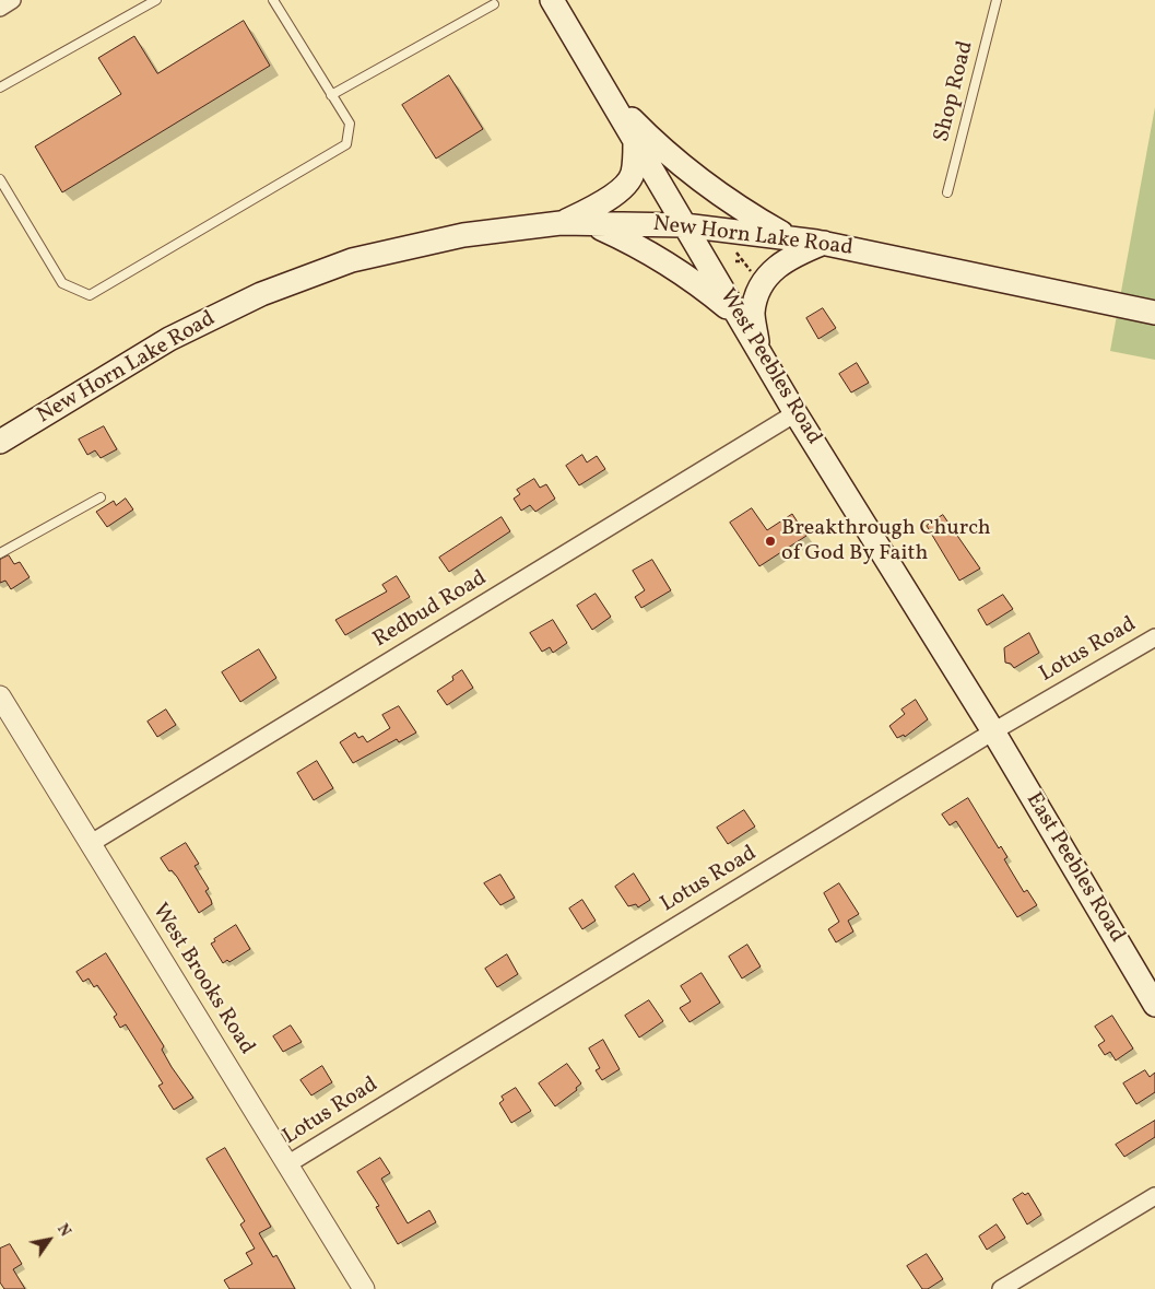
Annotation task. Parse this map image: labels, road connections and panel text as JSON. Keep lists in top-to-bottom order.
{
  "streets": {
    "main road": ["New Horn Lake Road", "West Peebles Road", "East Peebles Road"],
    "street": ["Redbud Road", "Lotus Road", "West Brooks Road"],
    "lane": ["Shop Road"]
  },
  "crossings": [
    ["New Horn Lake Road", "West Peebles Road"],
    ["West Peebles Road", "Redbud Road"],
    ["West Peebles Road", "Lotus Road"],
    ["West Peebles Road", "East Peebles Road"],
    ["Redbud Road", "West Brooks Road"],
    ["Lotus Road", "East Peebles Road"],
    ["Lotus Road", "West Brooks Road"]
  ],
  "places": ["Breakthrough Church of God By Faith"],
  "north": "top right"
}
